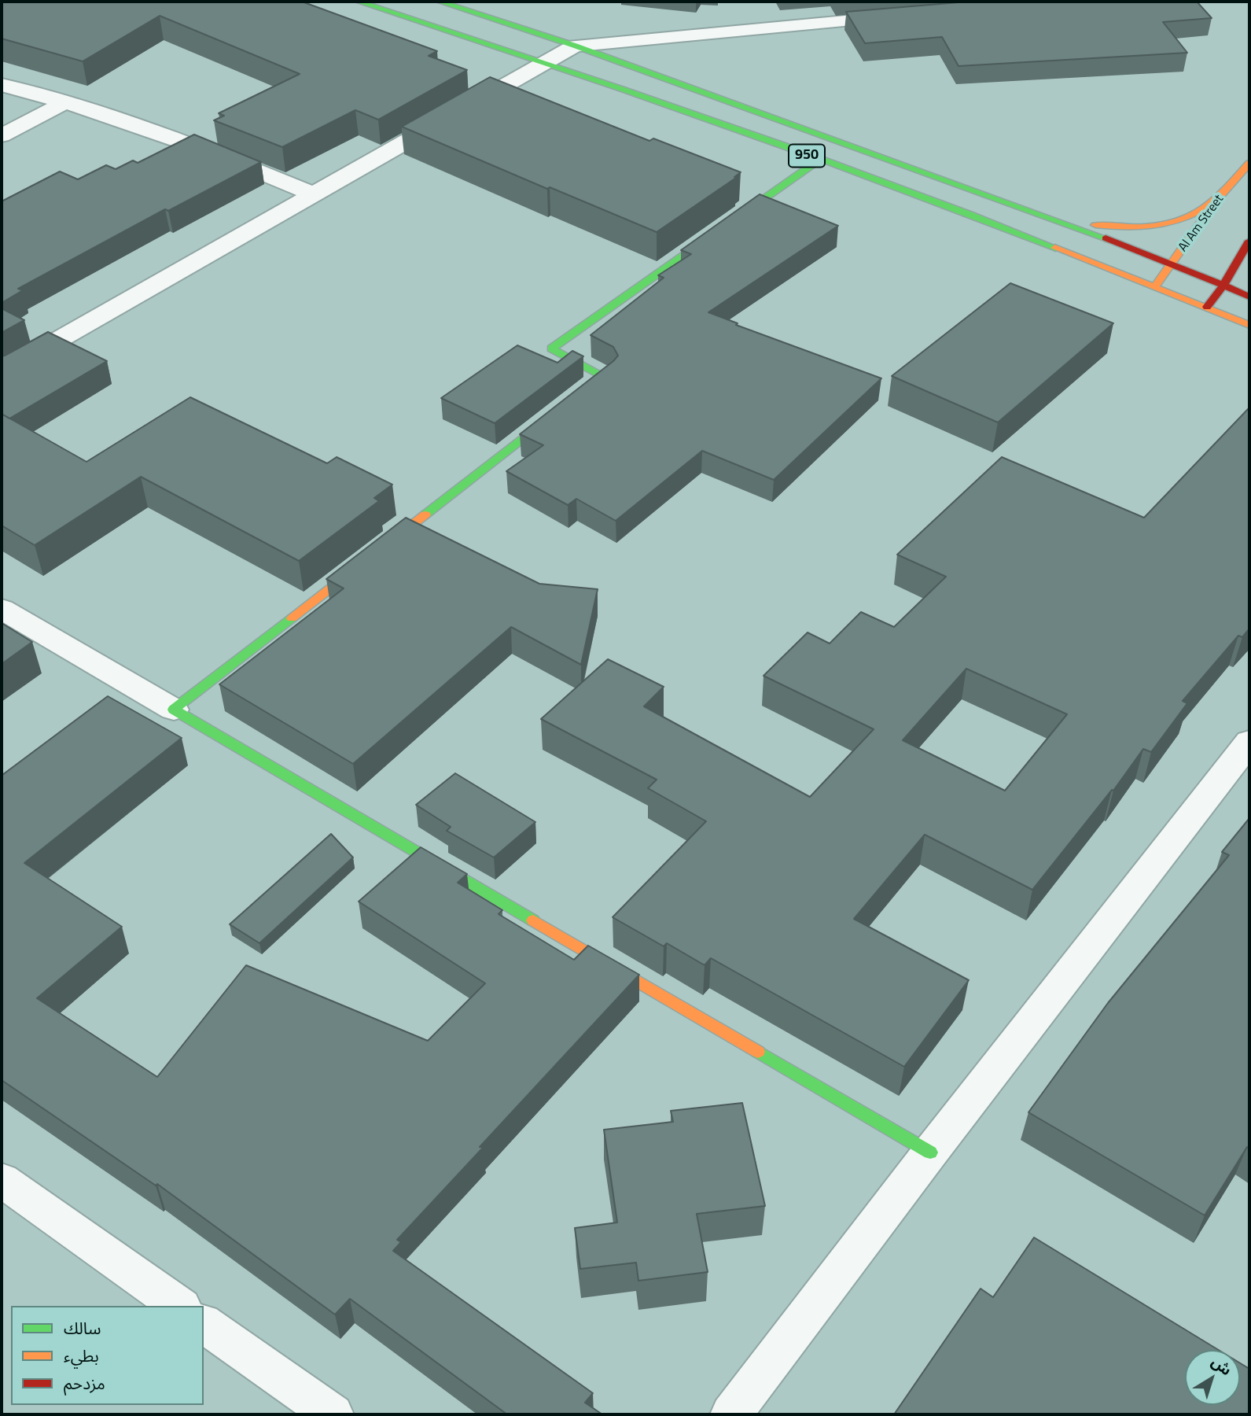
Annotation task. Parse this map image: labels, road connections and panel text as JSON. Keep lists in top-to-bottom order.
{
  "streets": {
    "main road": ["950", "Al Am Street"]
  },
  "crossings": [
    ["950", "Al Am Street"]
  ],
  "legend": ["سالك", "بطيء", "مزدحم"],
  "north": "top right"
}
